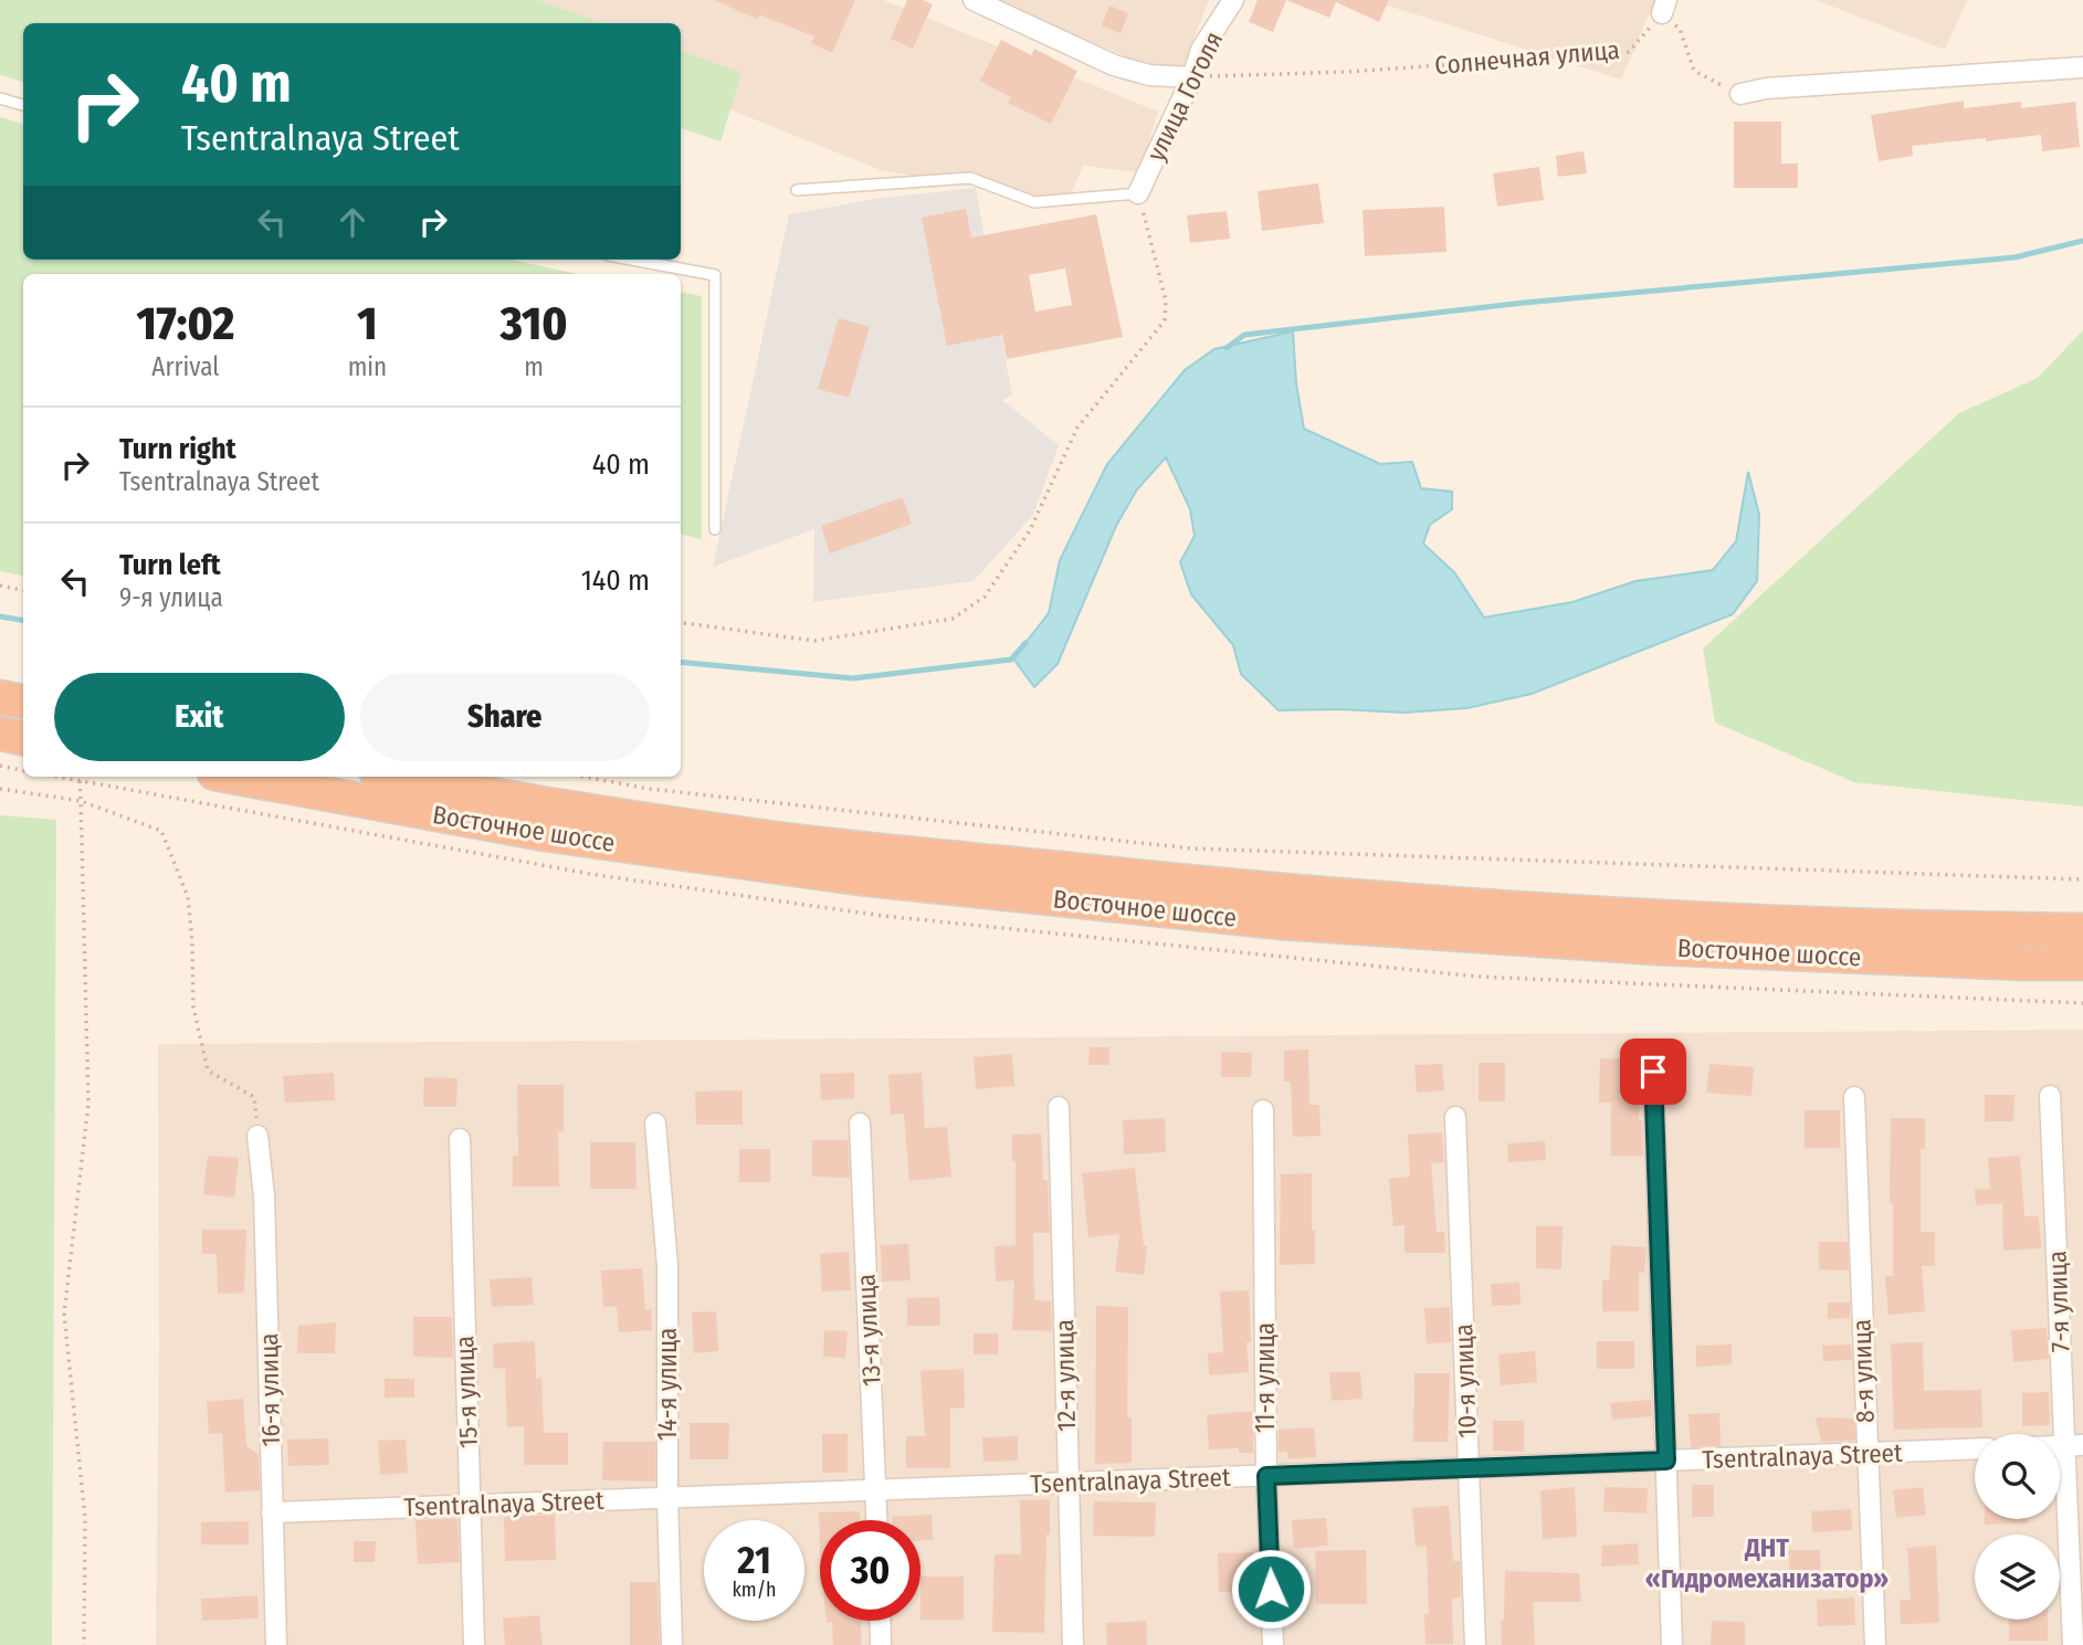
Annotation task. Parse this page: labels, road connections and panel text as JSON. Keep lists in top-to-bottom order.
{
  "streets": {
    "highway": ["Восточное шоссе"],
    "street": [
      "улица Гоголя",
      "7-я улица",
      "13-я улица",
      "8-я улица",
      "12-я улица",
      "11-я улица",
      "10-я улица",
      "14-я улица",
      "16-я улица",
      "15-я улица",
      "Tsentralnaya Street"
    ],
    "path": ["Солнечная улица"]
  },
  "crossings": [
    ["Солнечная улица", "улица Гоголя"],
    ["13-я улица", "Tsentralnaya Street"],
    ["8-я улица", "Tsentralnaya Street"],
    ["12-я улица", "Tsentralnaya Street"],
    ["11-я улица", "Tsentralnaya Street"],
    ["10-я улица", "Tsentralnaya Street"],
    ["14-я улица", "Tsentralnaya Street"],
    ["16-я улица", "Tsentralnaya Street"],
    ["15-я улица", "Tsentralnaya Street"]
  ],
  "districts": ["ДНТ «Гидромеханизатор»"],
  "page": {
    "turn": ["40 m", "Tsentralnaya Street"],
    "eta": [
      "17:02",
      "Arrival",
      "1",
      "min",
      "310",
      "m"
    ],
    "list": [
      {
        "name": "Turn right",
        "note": "Tsentralnaya Street",
        "value": "40 m"
      },
      {
        "name": "Turn left",
        "note": "9-я улица",
        "value": "140 m"
      }
    ],
    "buttons": ["Exit", "Share"],
    "speed": "21 km/h",
    "limit": "30"
  }
}
